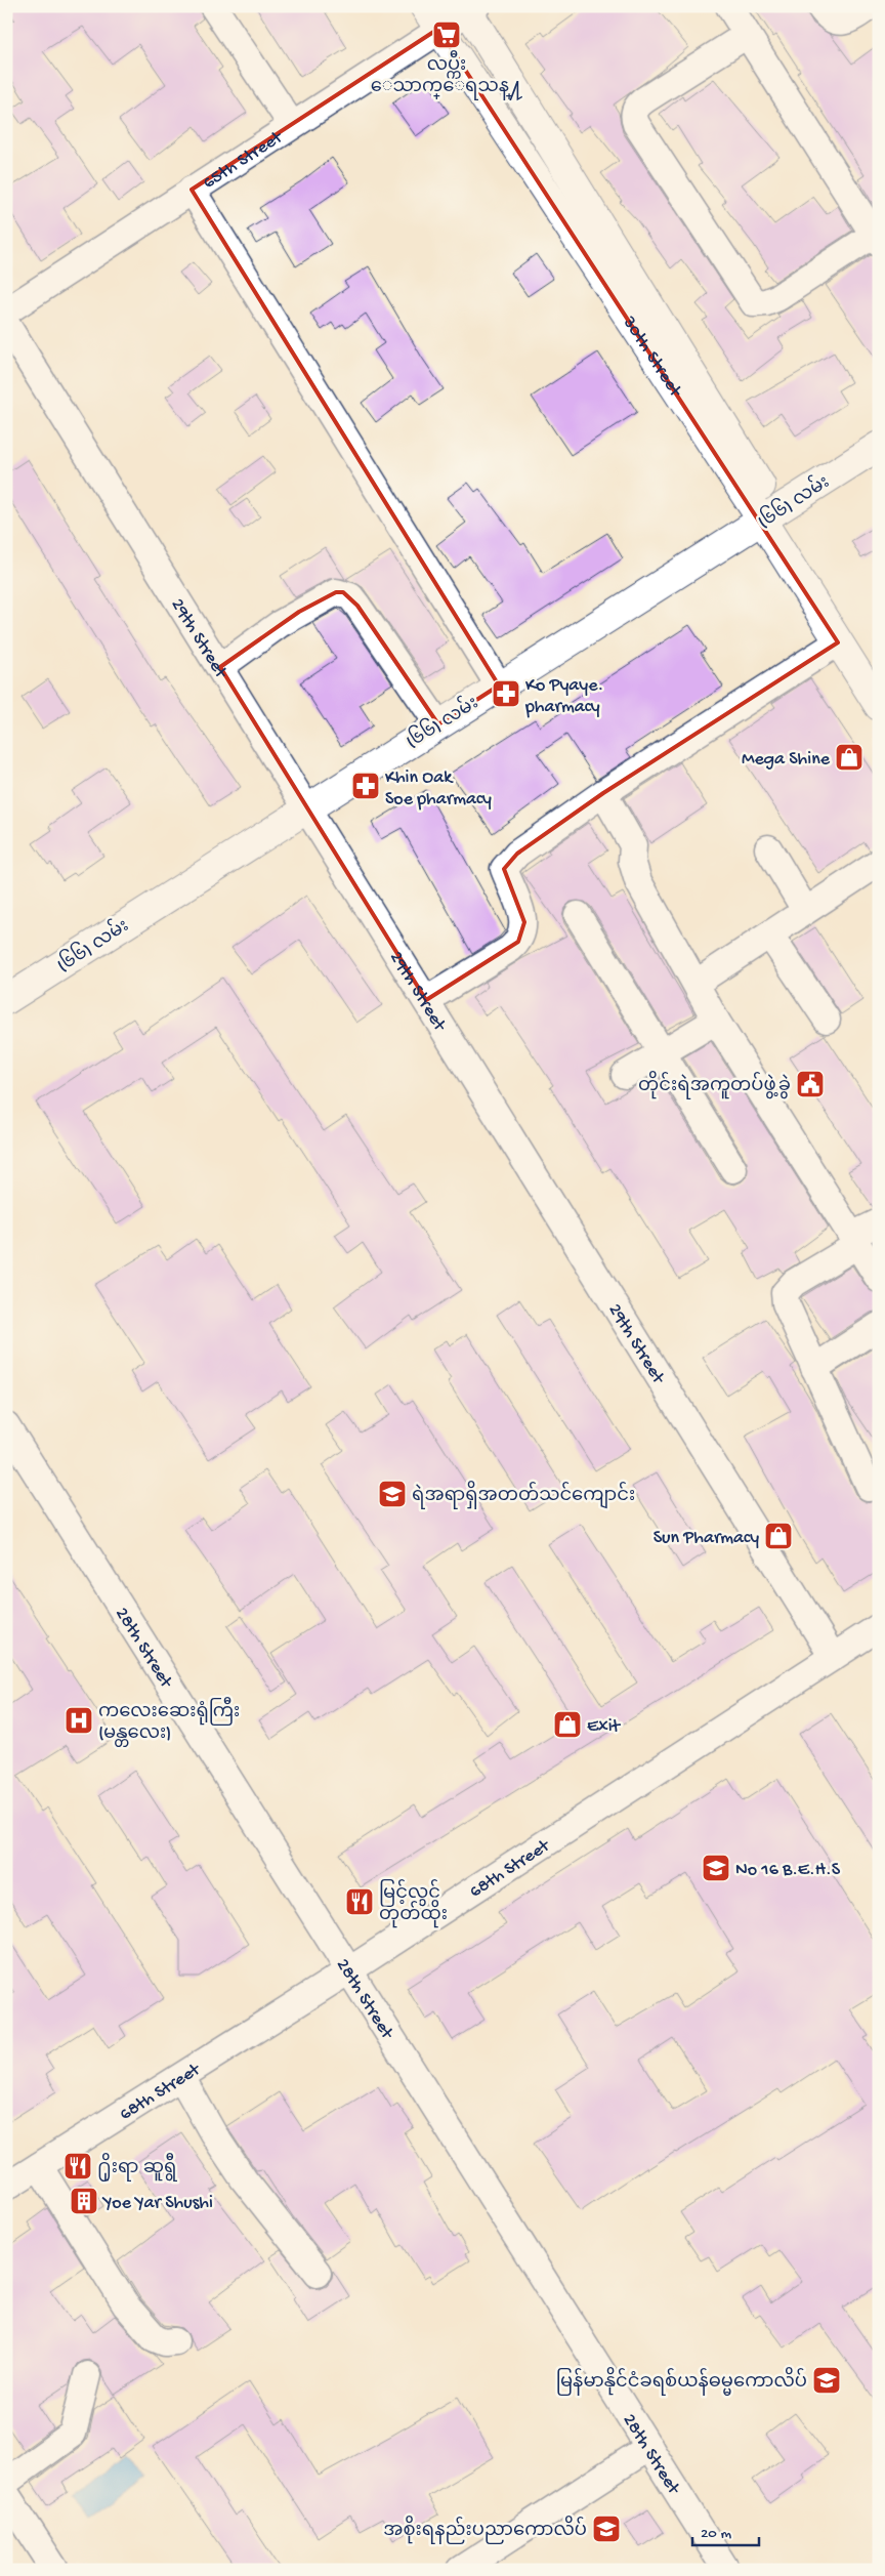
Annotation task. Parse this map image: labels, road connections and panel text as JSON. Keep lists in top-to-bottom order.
{
  "streets": {
    "main road": ["30th Street", "(၆၆) လမ်း"],
    "street": [
      "65th Street",
      "29th Street",
      "28th Street",
      "68th Street"
    ]
  },
  "crossings": [
    ["65th Street", "30th Street"],
    ["30th Street", "(၆၆) လမ်း"],
    ["(၆၆) လမ်း", "29th Street"],
    ["29th Street", "68th Street"],
    ["28th Street", "68th Street"]
  ],
  "places": {
    "supermarket": ["လပ္ကီး ေသာက္ေရသန္႔"],
    "pharmacy": ["Ko Pyaye. pharmacy", "Khin Oak Soe pharmacy"],
    "shop": ["Mega Shine", "Sun Pharmacy", "Exit"],
    "public building": ["တိုင်းရဲအကူတပ်ဖွဲ့ခွဲ"],
    "school or university": [
      "ရဲအရာရှိအတတ်သင်ကျောင်း",
      "No 16 B.E.H.S",
      "မြန်မာနိုင်ငံခရစ်ယန်ဓမ္မကောလိပ်",
      "အစိုးရနည်းပညာကောလိပ်"
    ],
    "hospital": ["ကလေးဆေးရုံကြီး (မန္တလေး)"],
    "restaurant": ["မြင့်လွင် တုတ်ထိုး", "႐ိုးရာ ဆူရွီ"],
    "building": ["Yoe Yar Shushi"]
  },
  "scale_bar": "20 m"
}
